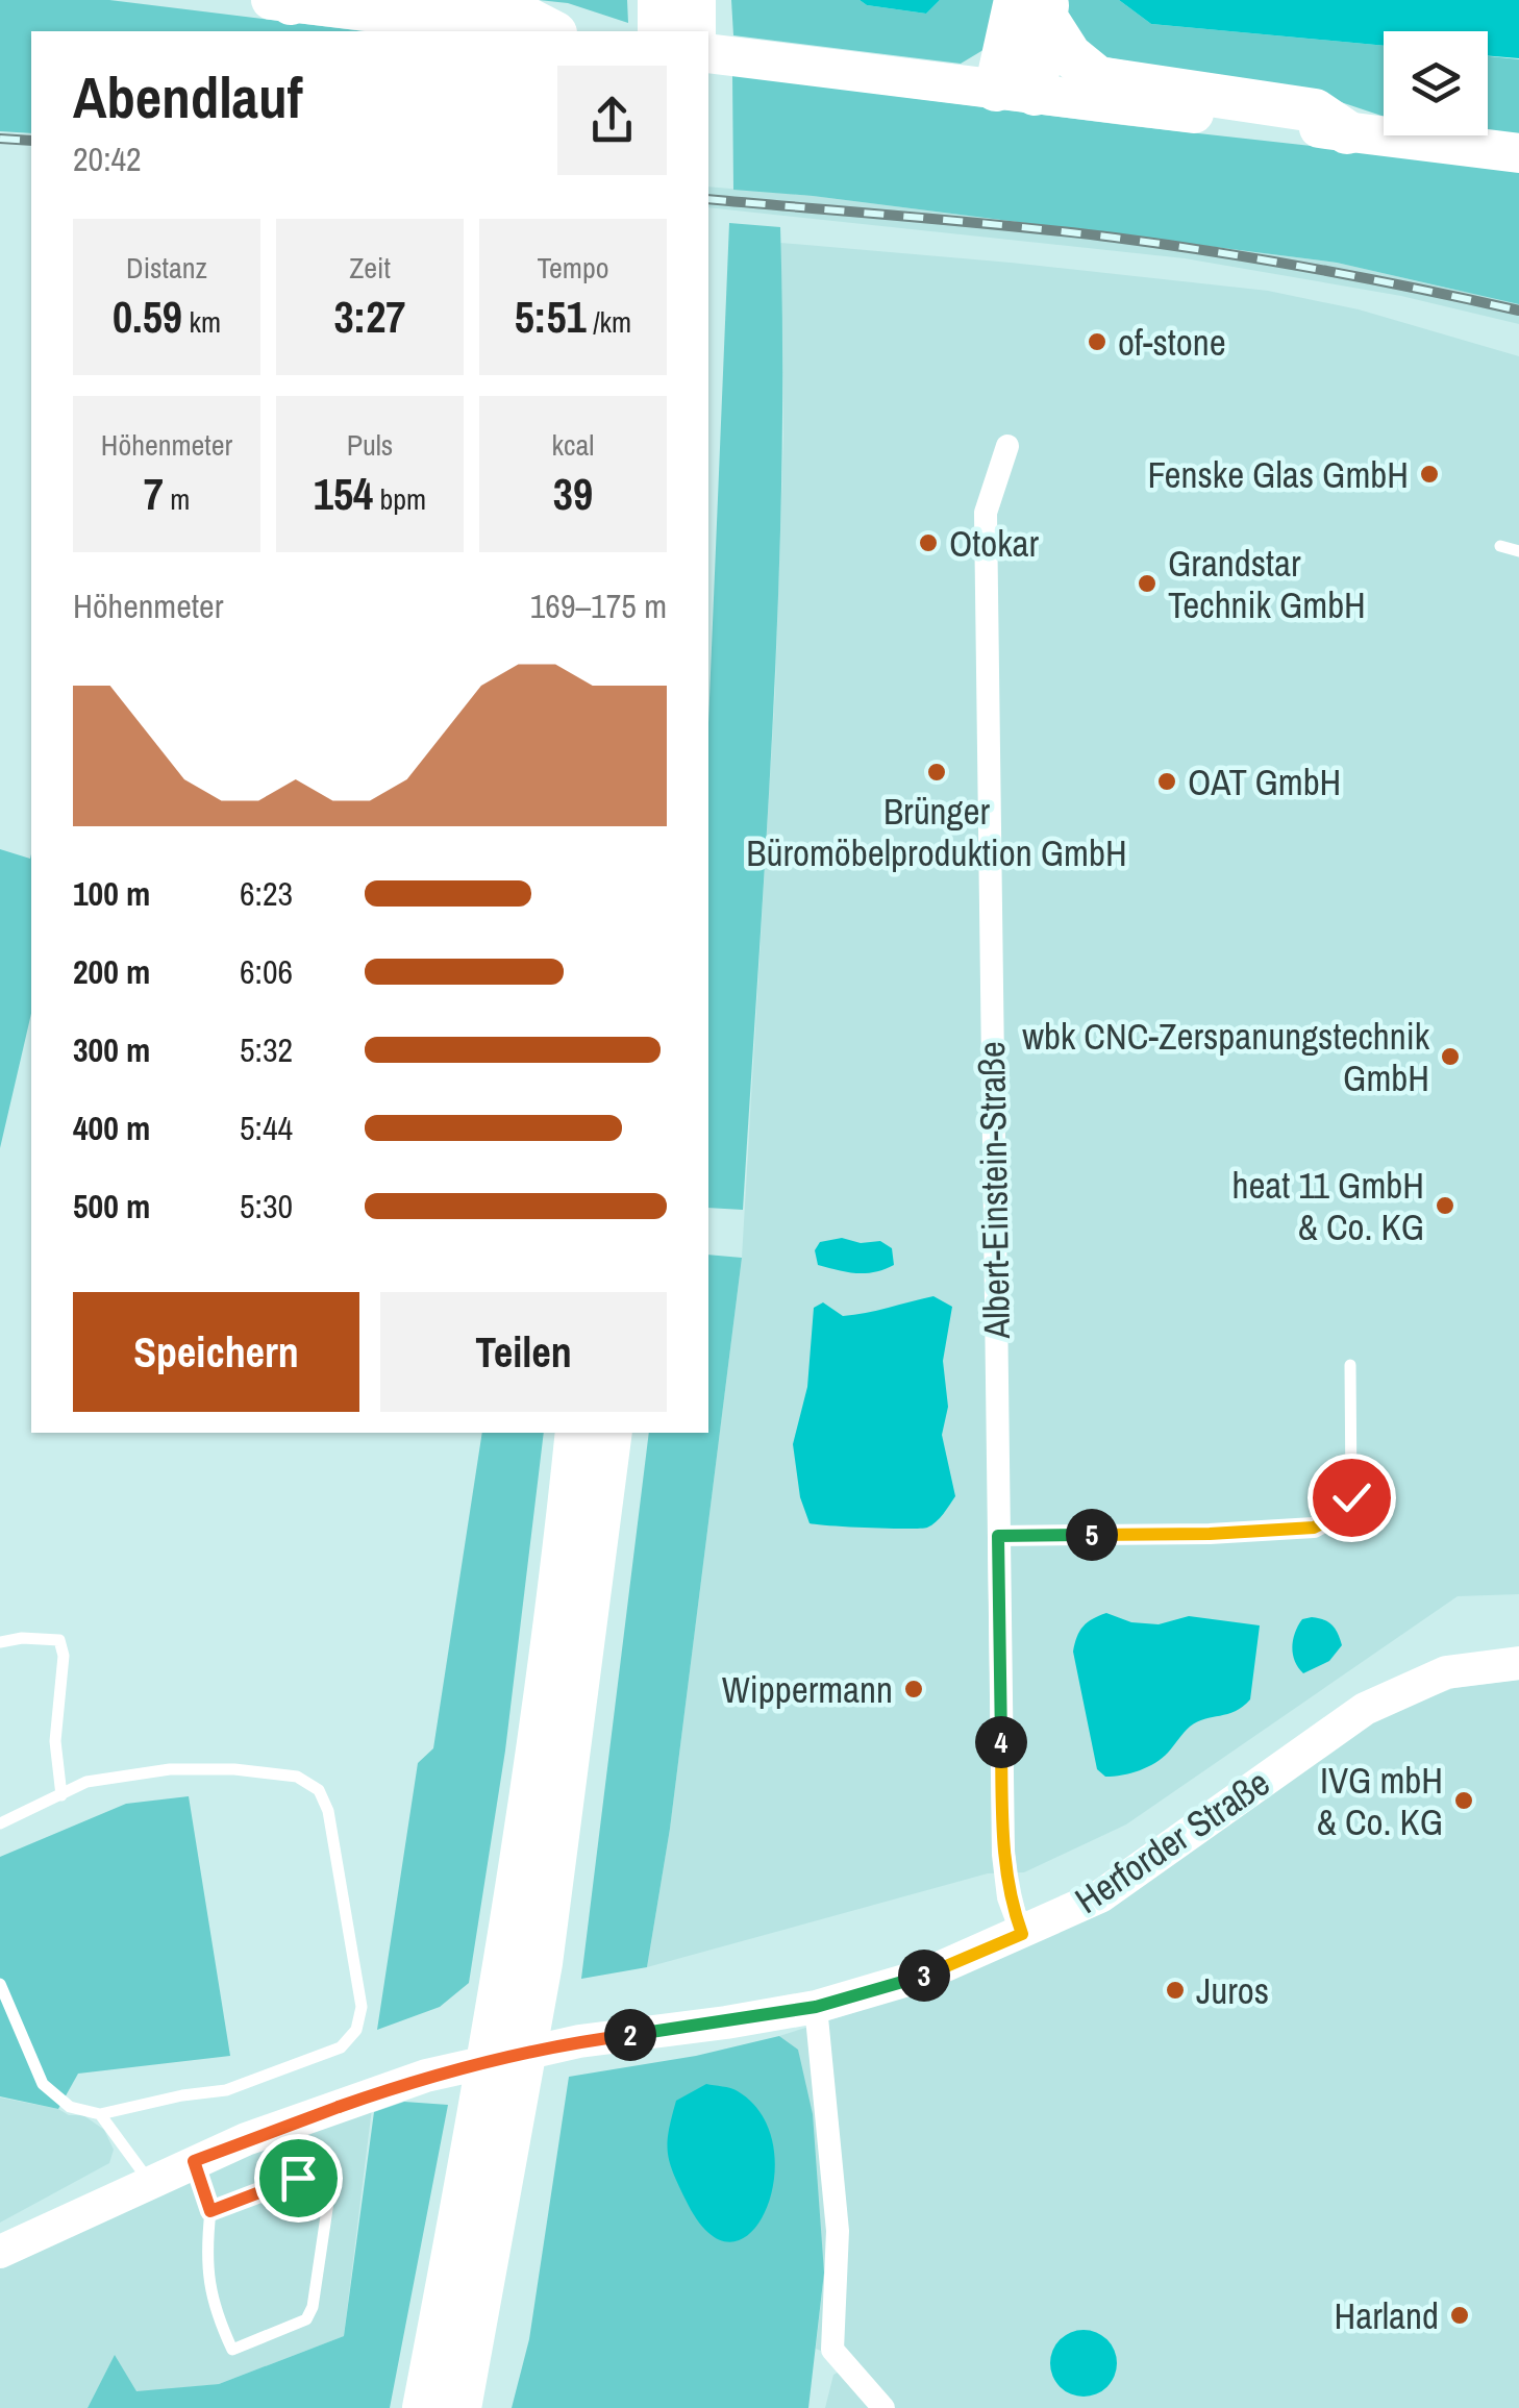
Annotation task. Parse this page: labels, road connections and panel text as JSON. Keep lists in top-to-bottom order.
{
  "streets": {
    "street": ["Albert-Einstein-Straße", "Herforder Straße"]
  },
  "crossings": [
    ["Albert-Einstein-Straße", "Herforder Straße"]
  ],
  "places": [
    "of-stone",
    "Fenske Glas GmbH",
    "Otokar",
    "Grandstar Technik GmbH",
    "Brünger Büromöbelproduktion GmbH",
    "OAT GmbH",
    "wbk CNC-Zerspanungstechnik GmbH",
    "heat 11 GmbH & Co. KG",
    "Wippermann",
    "IVG mbH & Co. KG",
    "Juros",
    "Harland"
  ],
  "page": {
    "heading": ["Abendlauf", "20:42"],
    "stats": [
      ["Distanz", "0.59 km"],
      ["Zeit", "3:27"],
      ["Tempo", "5:51 /km"],
      ["Höhenmeter", "7 m"],
      ["Puls", "154 bpm"],
      ["kcal", "39"]
    ],
    "chart": ["Höhenmeter", "169–175 m"],
    "list": [
      {
        "name": "100 m",
        "note": "6:23"
      },
      {
        "name": "200 m",
        "note": "6:06"
      },
      {
        "name": "300 m",
        "note": "5:32"
      },
      {
        "name": "400 m",
        "note": "5:44"
      },
      {
        "name": "500 m",
        "note": "5:30"
      }
    ],
    "buttons": ["Speichern", "Teilen"],
    "pins": [
      "5",
      "4",
      "3",
      "2"
    ]
  }
}
